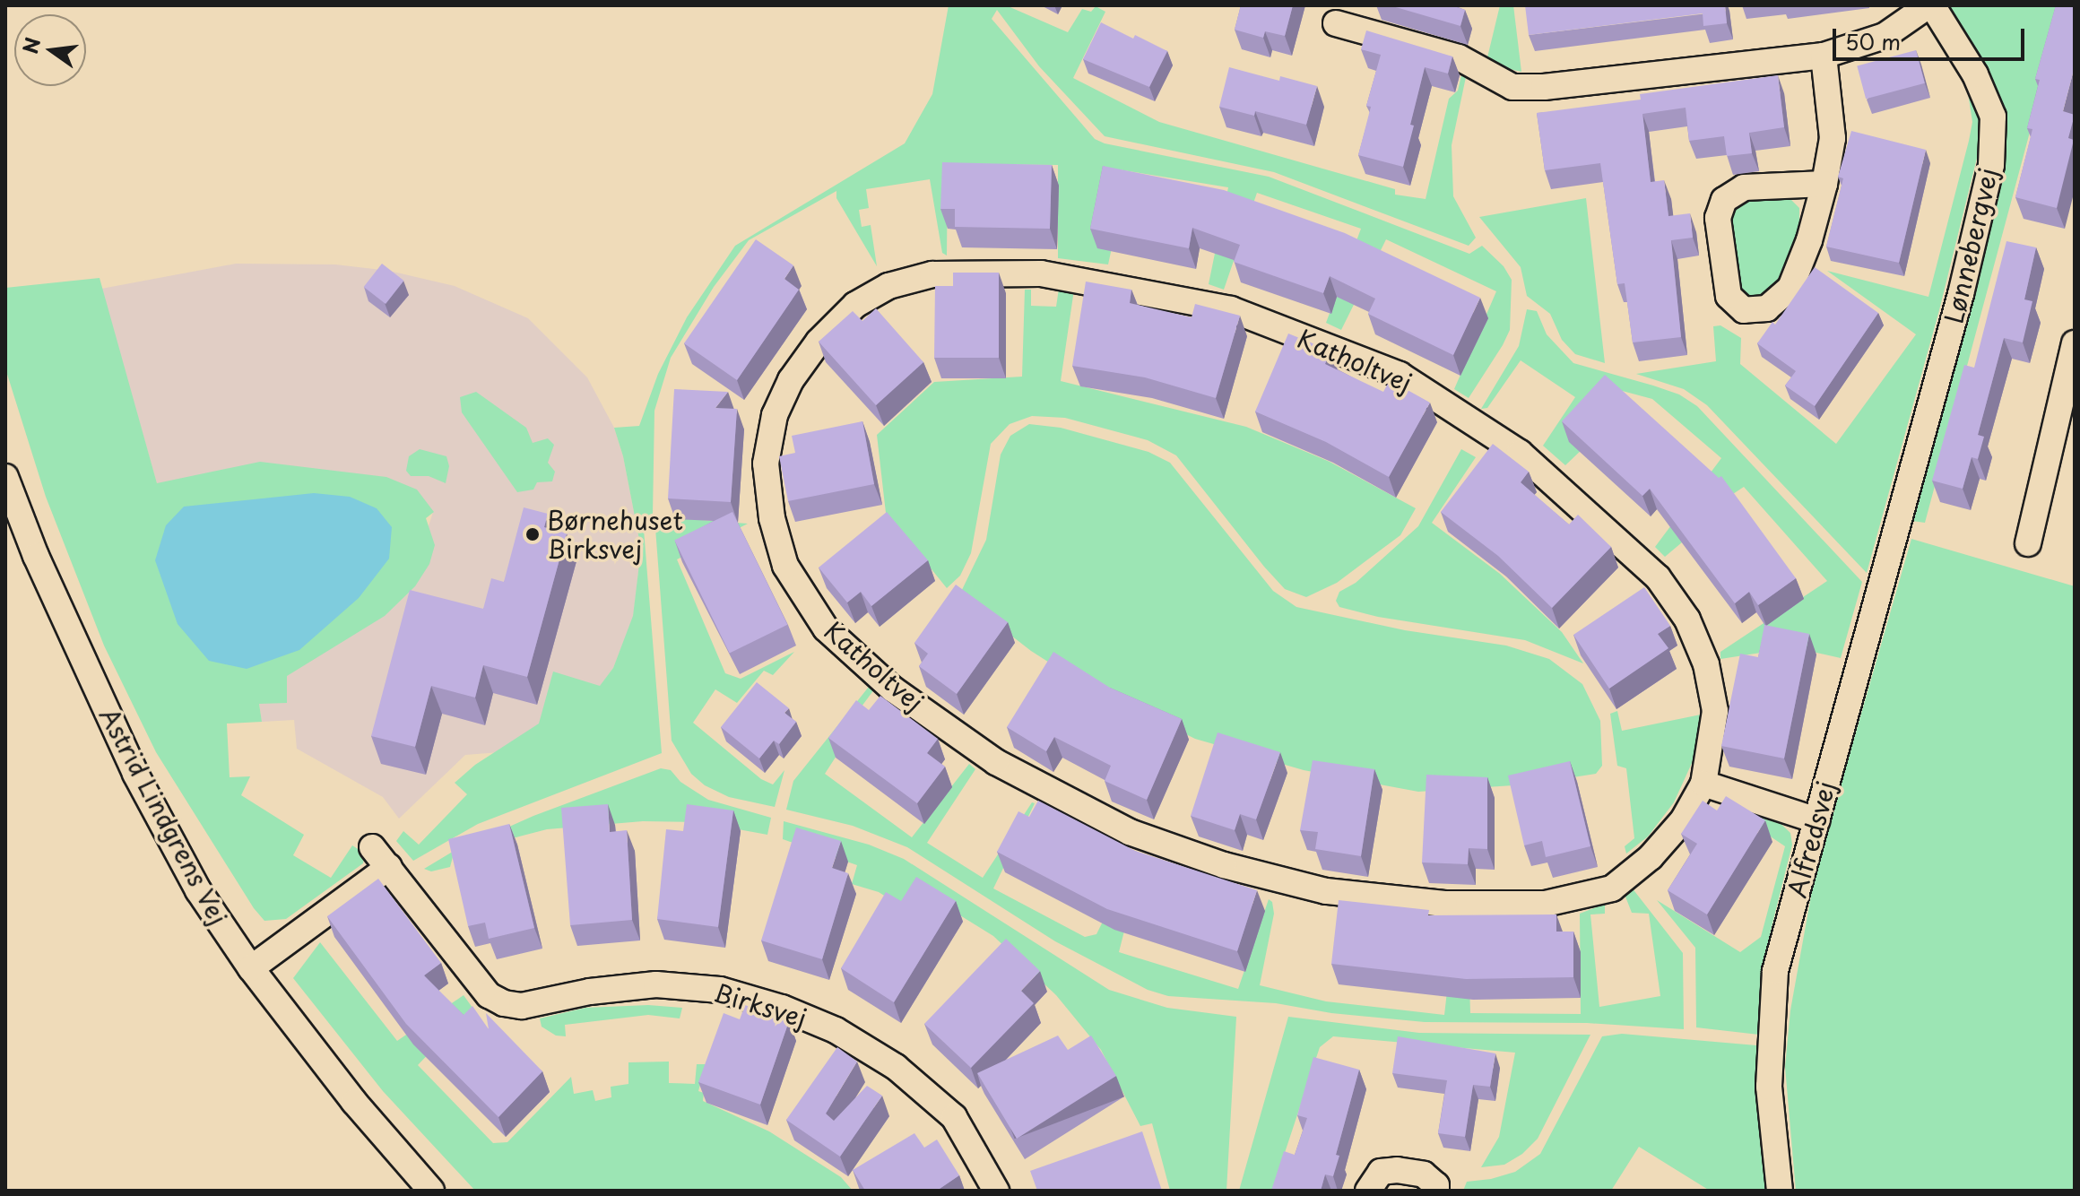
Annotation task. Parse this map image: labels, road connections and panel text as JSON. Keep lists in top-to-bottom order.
{
  "streets": {
    "street": [
      "Lønnebergvej",
      "Katholtvej",
      "Astrid Lindgrens Vej",
      "Alfredsvej",
      "Birksvej"
    ]
  },
  "crossings": [
    ["Lønnebergvej", "Alfredsvej"]
  ],
  "places": ["Børnehuset Birksvej"],
  "scale_bar": "50 m",
  "north": "left"
}
